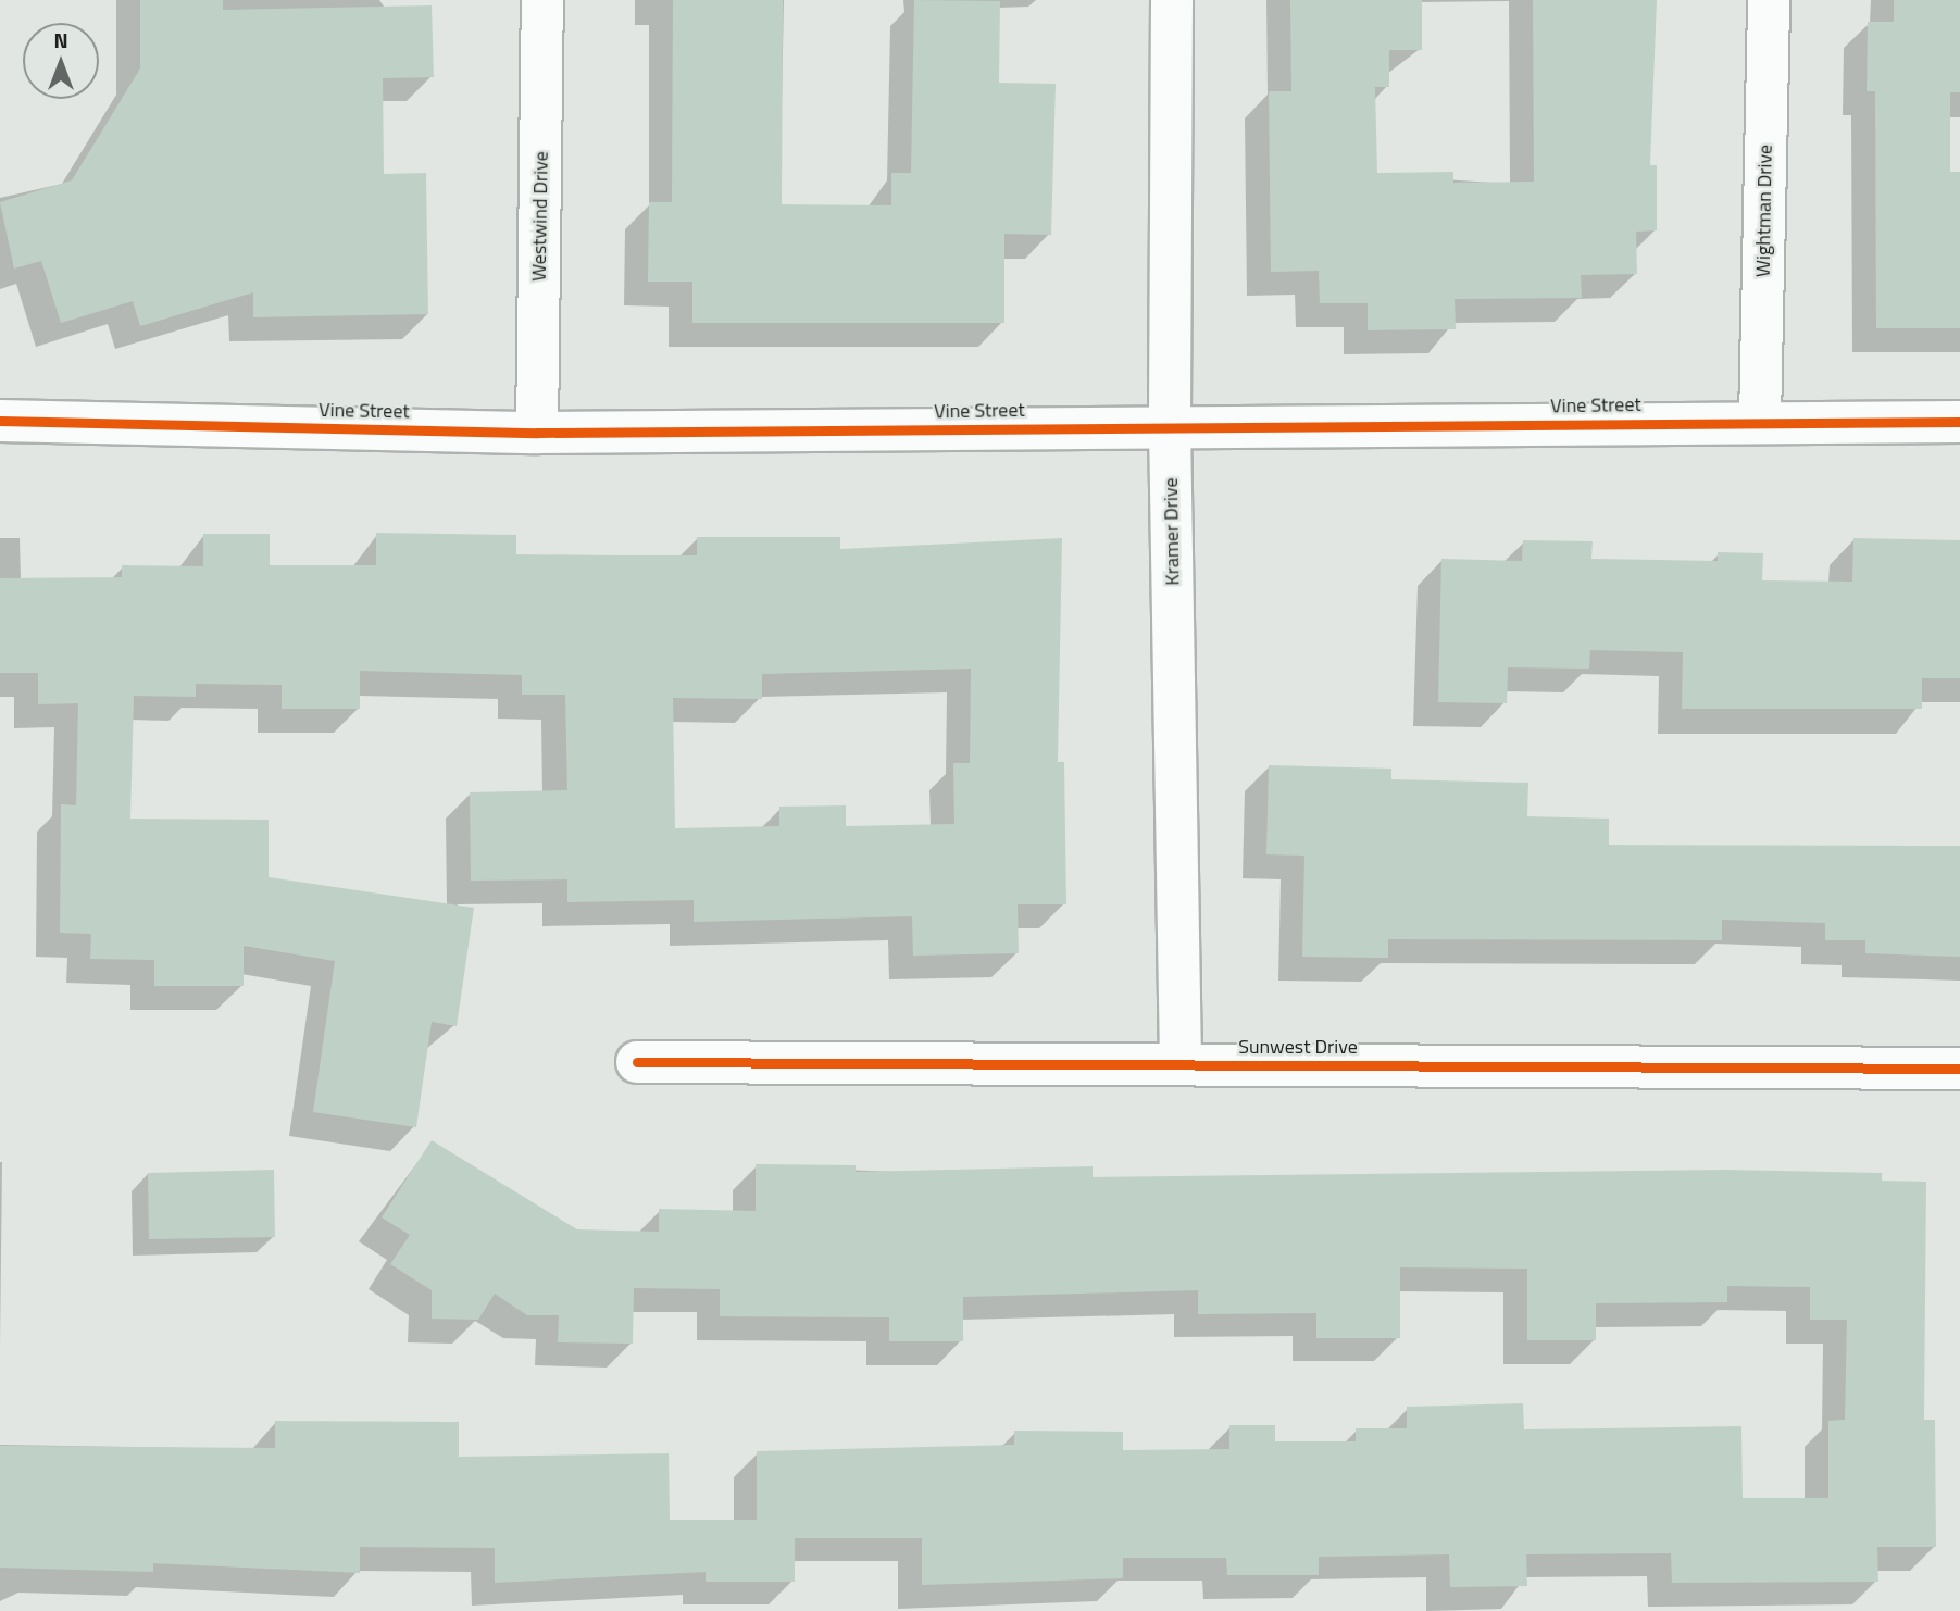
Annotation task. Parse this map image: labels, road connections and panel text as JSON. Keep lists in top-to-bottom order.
{
  "streets": {
    "street": [
      "Wightman Drive",
      "Westwind Drive",
      "Vine Street",
      "Kramer Drive",
      "Sunwest Drive"
    ]
  },
  "crossings": [
    ["Wightman Drive", "Vine Street"],
    ["Westwind Drive", "Vine Street"],
    ["Vine Street", "Kramer Drive"],
    ["Kramer Drive", "Sunwest Drive"]
  ],
  "north": "top"
}
